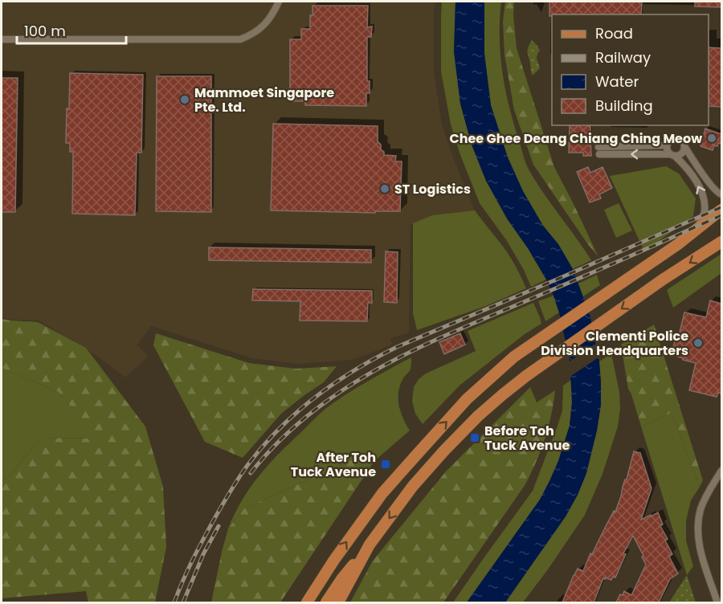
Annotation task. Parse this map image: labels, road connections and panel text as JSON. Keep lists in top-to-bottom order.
{
  "places": {
    "other": [
      "Mammoet Singapore Pte. Ltd.",
      "Chee Ghee Deang Chiang Ching Meow",
      "ST Logistics",
      "Clementi Police Division Headquarters"
    ],
    "transit": ["Before Toh Tuck Avenue", "After Toh Tuck Avenue"]
  },
  "legend": [
    "Road",
    "Railway",
    "Water",
    "Building"
  ],
  "scale_bar": "100 m"
}
